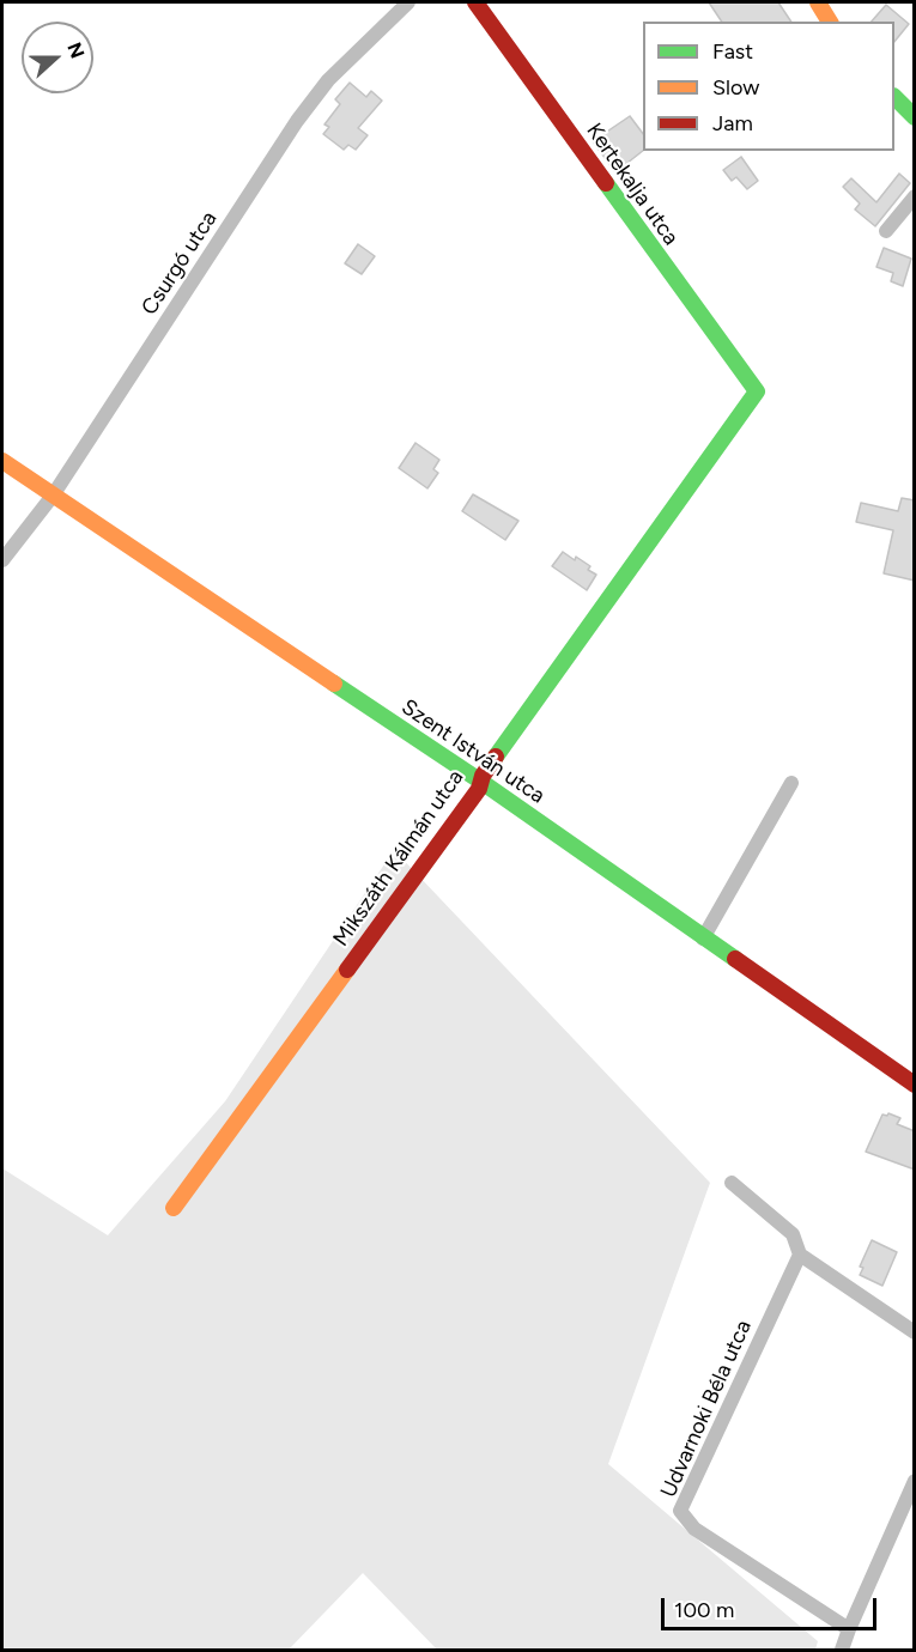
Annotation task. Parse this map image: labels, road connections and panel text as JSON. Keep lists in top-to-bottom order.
{
  "streets": {
    "street": [
      "Kertekalja utca",
      "Csurgó utca",
      "Szent István utca",
      "Mikszáth Kálmán utca",
      "Udvarnoki Béla utca"
    ]
  },
  "crossings": [
    ["Kertekalja utca", "Mikszáth Kálmán utca"],
    ["Csurgó utca", "Szent István utca"],
    ["Szent István utca", "Mikszáth Kálmán utca"]
  ],
  "legend": ["Fast", "Slow", "Jam"],
  "scale_bar": "100 m",
  "north": "right"
}
